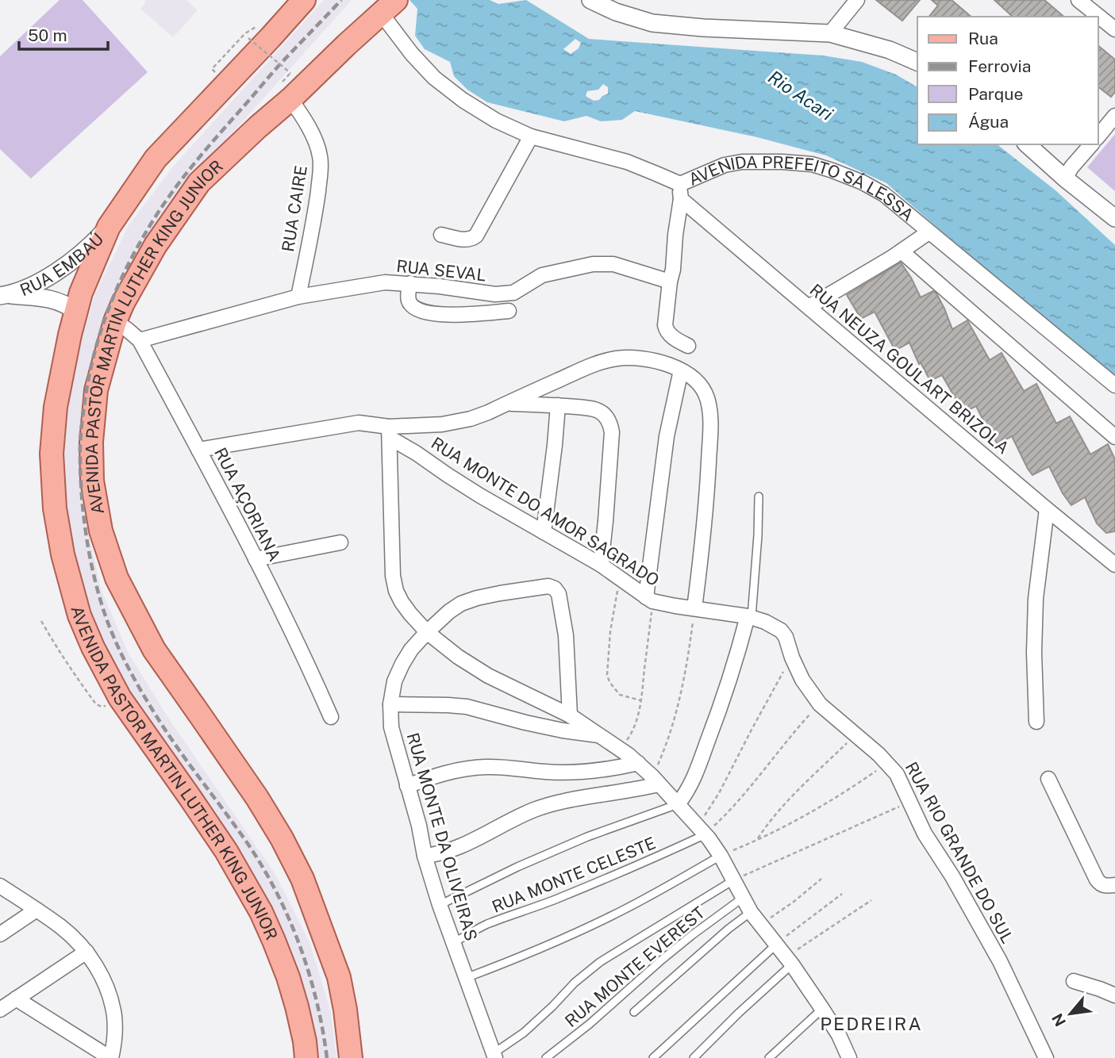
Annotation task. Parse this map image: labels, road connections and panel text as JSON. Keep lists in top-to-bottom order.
{
  "streets": {
    "main road": ["AVENIDA PASTOR MARTIN LUTHER KING JUNIOR"],
    "street": [
      "AVENIDA PREFEITO SÁ LESSA",
      "RUA CAIRE",
      "RUA EMBAÚ",
      "RUA SEVAL",
      "RUA NEUZA GOULART BRIZOLA",
      "RUA AÇORIANA",
      "RUA MONTE DO AMOR SAGRADO",
      "RUA MONTE DA OLIVEIRAS",
      "RUA RIO GRANDE DO SUL"
    ],
    "lane": ["RUA MONTE CELESTE", "RUA MONTE EVEREST"]
  },
  "crossings": [
    ["AVENIDA PREFEITO SÁ LESSA", "AVENIDA PASTOR MARTIN LUTHER KING JUNIOR"],
    ["RUA CAIRE", "RUA SEVAL"],
    ["RUA CAIRE", "AVENIDA PASTOR MARTIN LUTHER KING JUNIOR"],
    ["RUA EMBAÚ", "AVENIDA PASTOR MARTIN LUTHER KING JUNIOR"],
    ["RUA SEVAL", "RUA AÇORIANA"],
    ["AVENIDA PASTOR MARTIN LUTHER KING JUNIOR", "RUA AÇORIANA"],
    ["RUA MONTE DO AMOR SAGRADO", "RUA RIO GRANDE DO SUL"],
    ["RUA MONTE DA OLIVEIRAS", "RUA MONTE CELESTE"]
  ],
  "districts": ["PEDREIRA"],
  "water": ["Rio Acari"],
  "legend": [
    "Rua",
    "Ferrovia",
    "Parque",
    "Água"
  ],
  "scale_bar": "50 m",
  "north": "bottom left"
}
